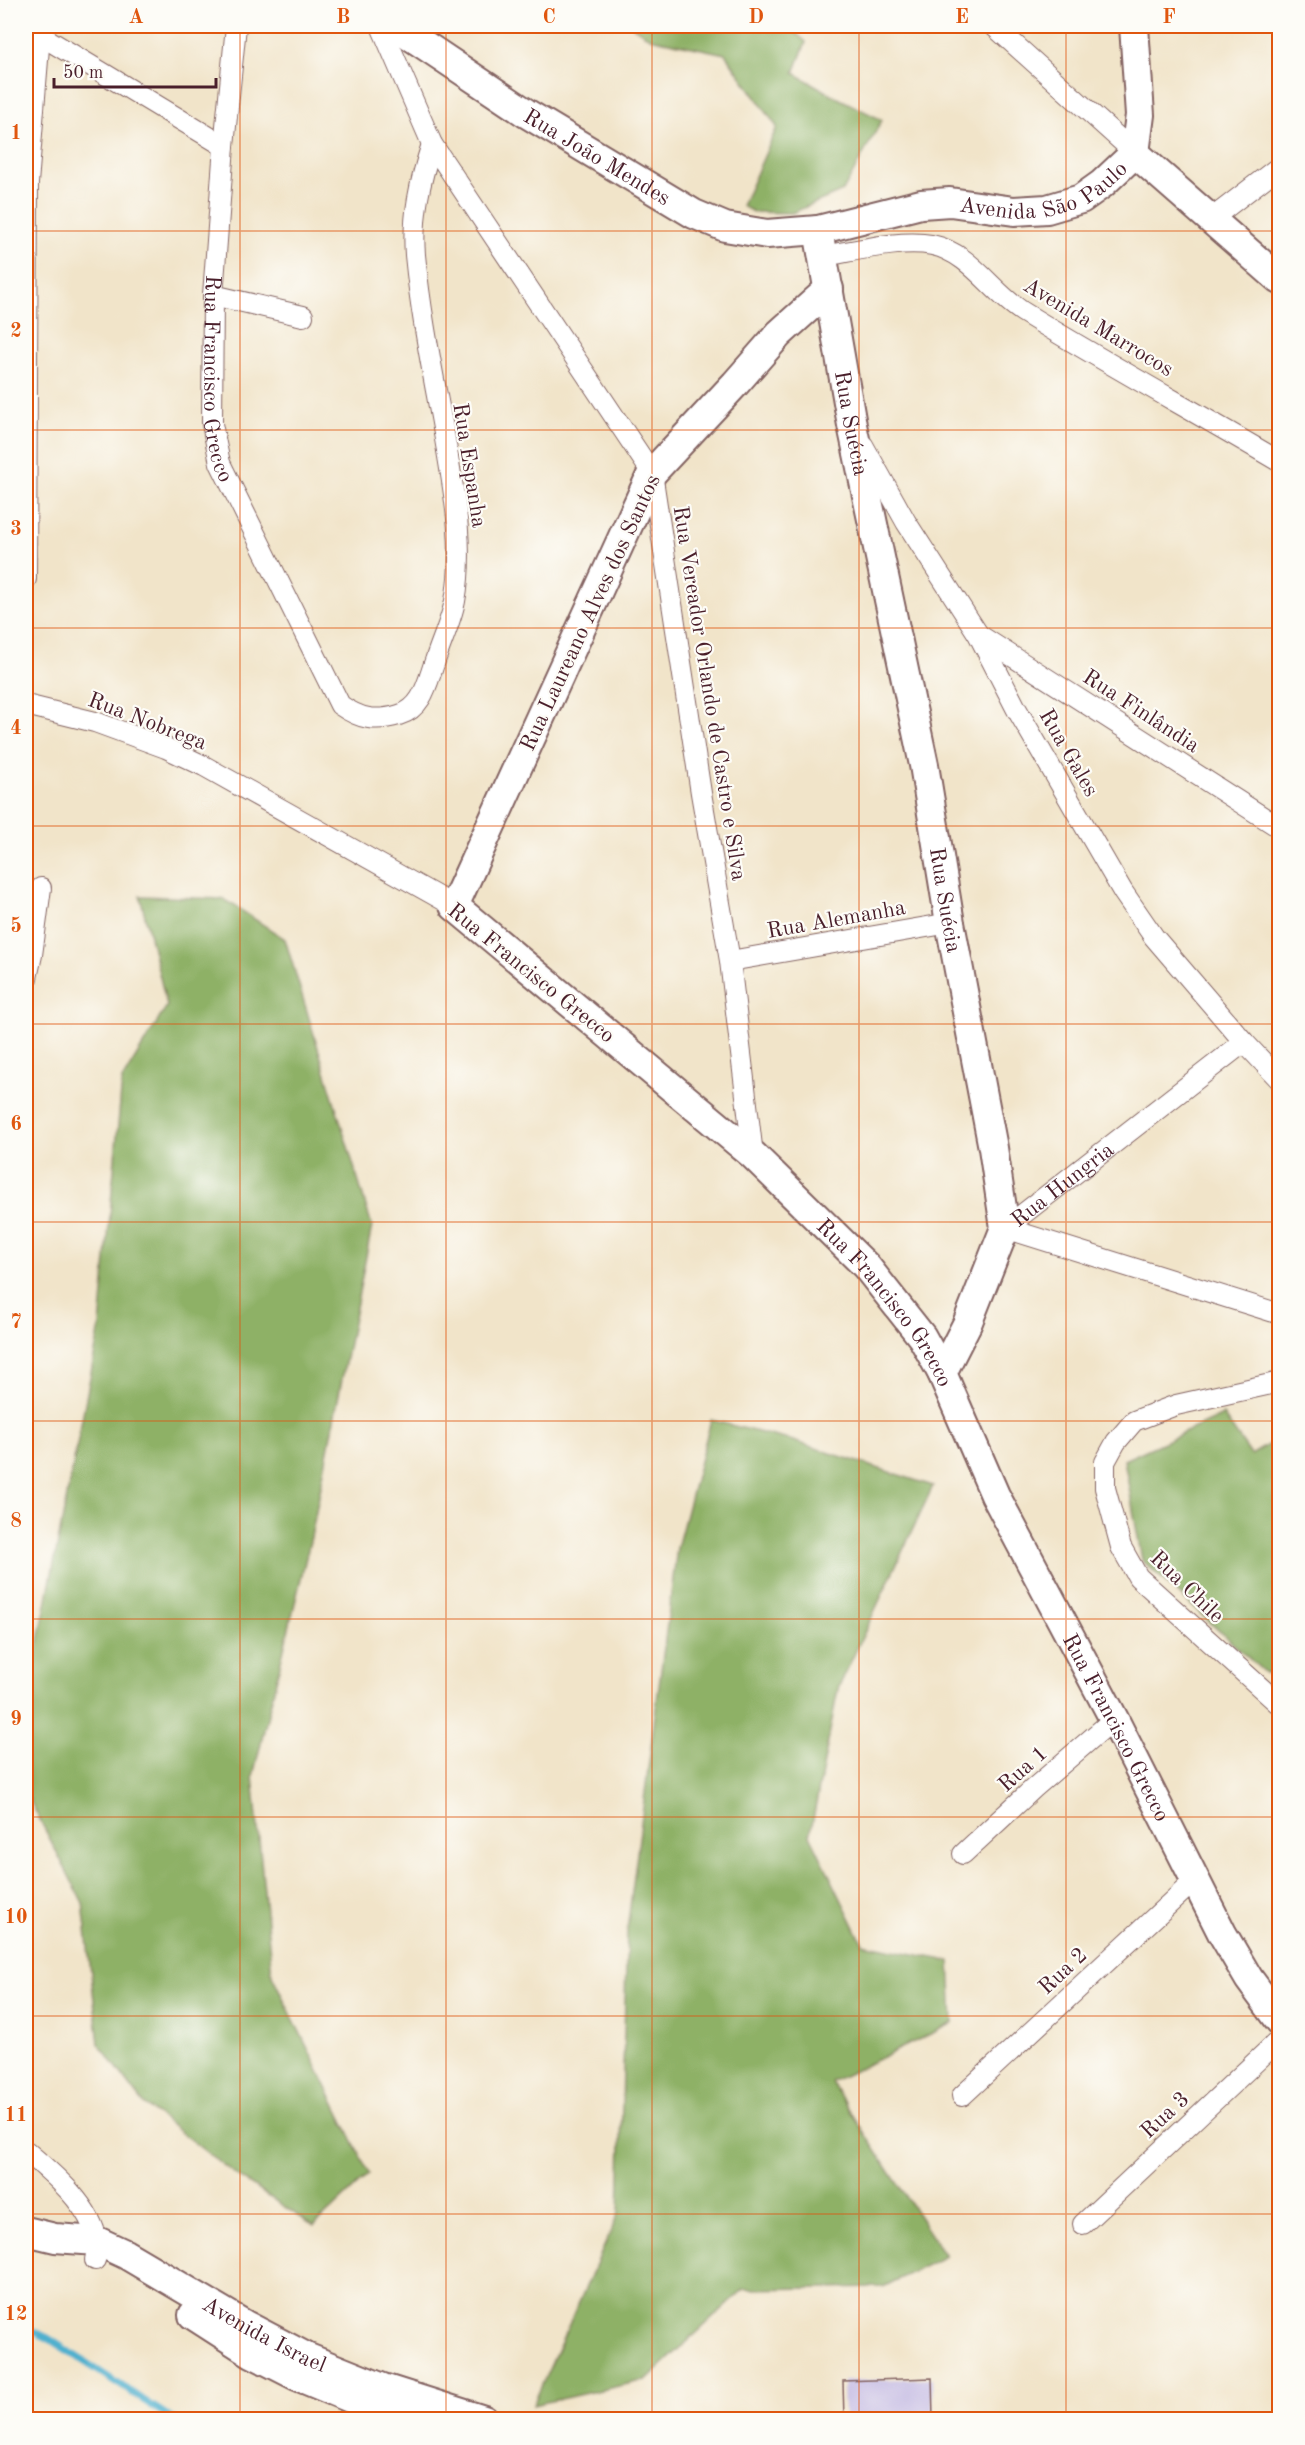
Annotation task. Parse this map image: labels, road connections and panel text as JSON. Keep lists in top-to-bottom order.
{
  "streets": {
    "street": [
      "Rua João Mendes",
      "Avenida São Paulo",
      "Avenida Marrocos",
      "Rua Francisco Grecco",
      "Rua Suécia",
      "Rua Espanha",
      "Rua Laureano Alves dos Santos",
      "Rua Vereador Orlando de Castro e Silva",
      "Rua Finlândia",
      "Rua Nobrega",
      "Rua Gales",
      "Rua Alemanha",
      "Rua Hungria",
      "Rua Chile",
      "Rua 1",
      "Rua 2",
      "Rua 3",
      "Avenida Israel"
    ]
  },
  "crossings": [
    ["Rua João Mendes", "Avenida São Paulo"],
    ["Rua João Mendes", "Avenida Marrocos"],
    ["Avenida São Paulo", "Avenida Marrocos"],
    ["Rua Francisco Grecco", "Rua Espanha"],
    ["Rua Francisco Grecco", "Rua Laureano Alves dos Santos"],
    ["Rua Francisco Grecco", "Rua Vereador Orlando de Castro e Silva"],
    ["Rua Francisco Grecco", "Rua Nobrega"],
    ["Rua Francisco Grecco", "Rua Hungria"],
    ["Rua Francisco Grecco", "Rua 1"],
    ["Rua Francisco Grecco", "Rua 2"],
    ["Rua Suécia", "Rua Laureano Alves dos Santos"],
    ["Rua Suécia", "Rua Gales"],
    ["Rua Suécia", "Rua Alemanha"],
    ["Rua Suécia", "Rua Hungria"],
    ["Rua Espanha", "Rua Vereador Orlando de Castro e Silva"],
    ["Rua Laureano Alves dos Santos", "Rua Vereador Orlando de Castro e Silva"],
    ["Rua Vereador Orlando de Castro e Silva", "Rua Alemanha"],
    ["Rua Finlândia", "Rua Gales"],
    ["Rua Gales", "Rua Hungria"]
  ],
  "scale_bar": "50 m",
  "grid": {
    "columns": [
      "A",
      "B",
      "C",
      "D",
      "E",
      "F"
    ],
    "rows": [
      "1",
      "2",
      "3",
      "4",
      "5",
      "6",
      "7",
      "8",
      "9",
      "10",
      "11",
      "12"
    ]
  }
}
